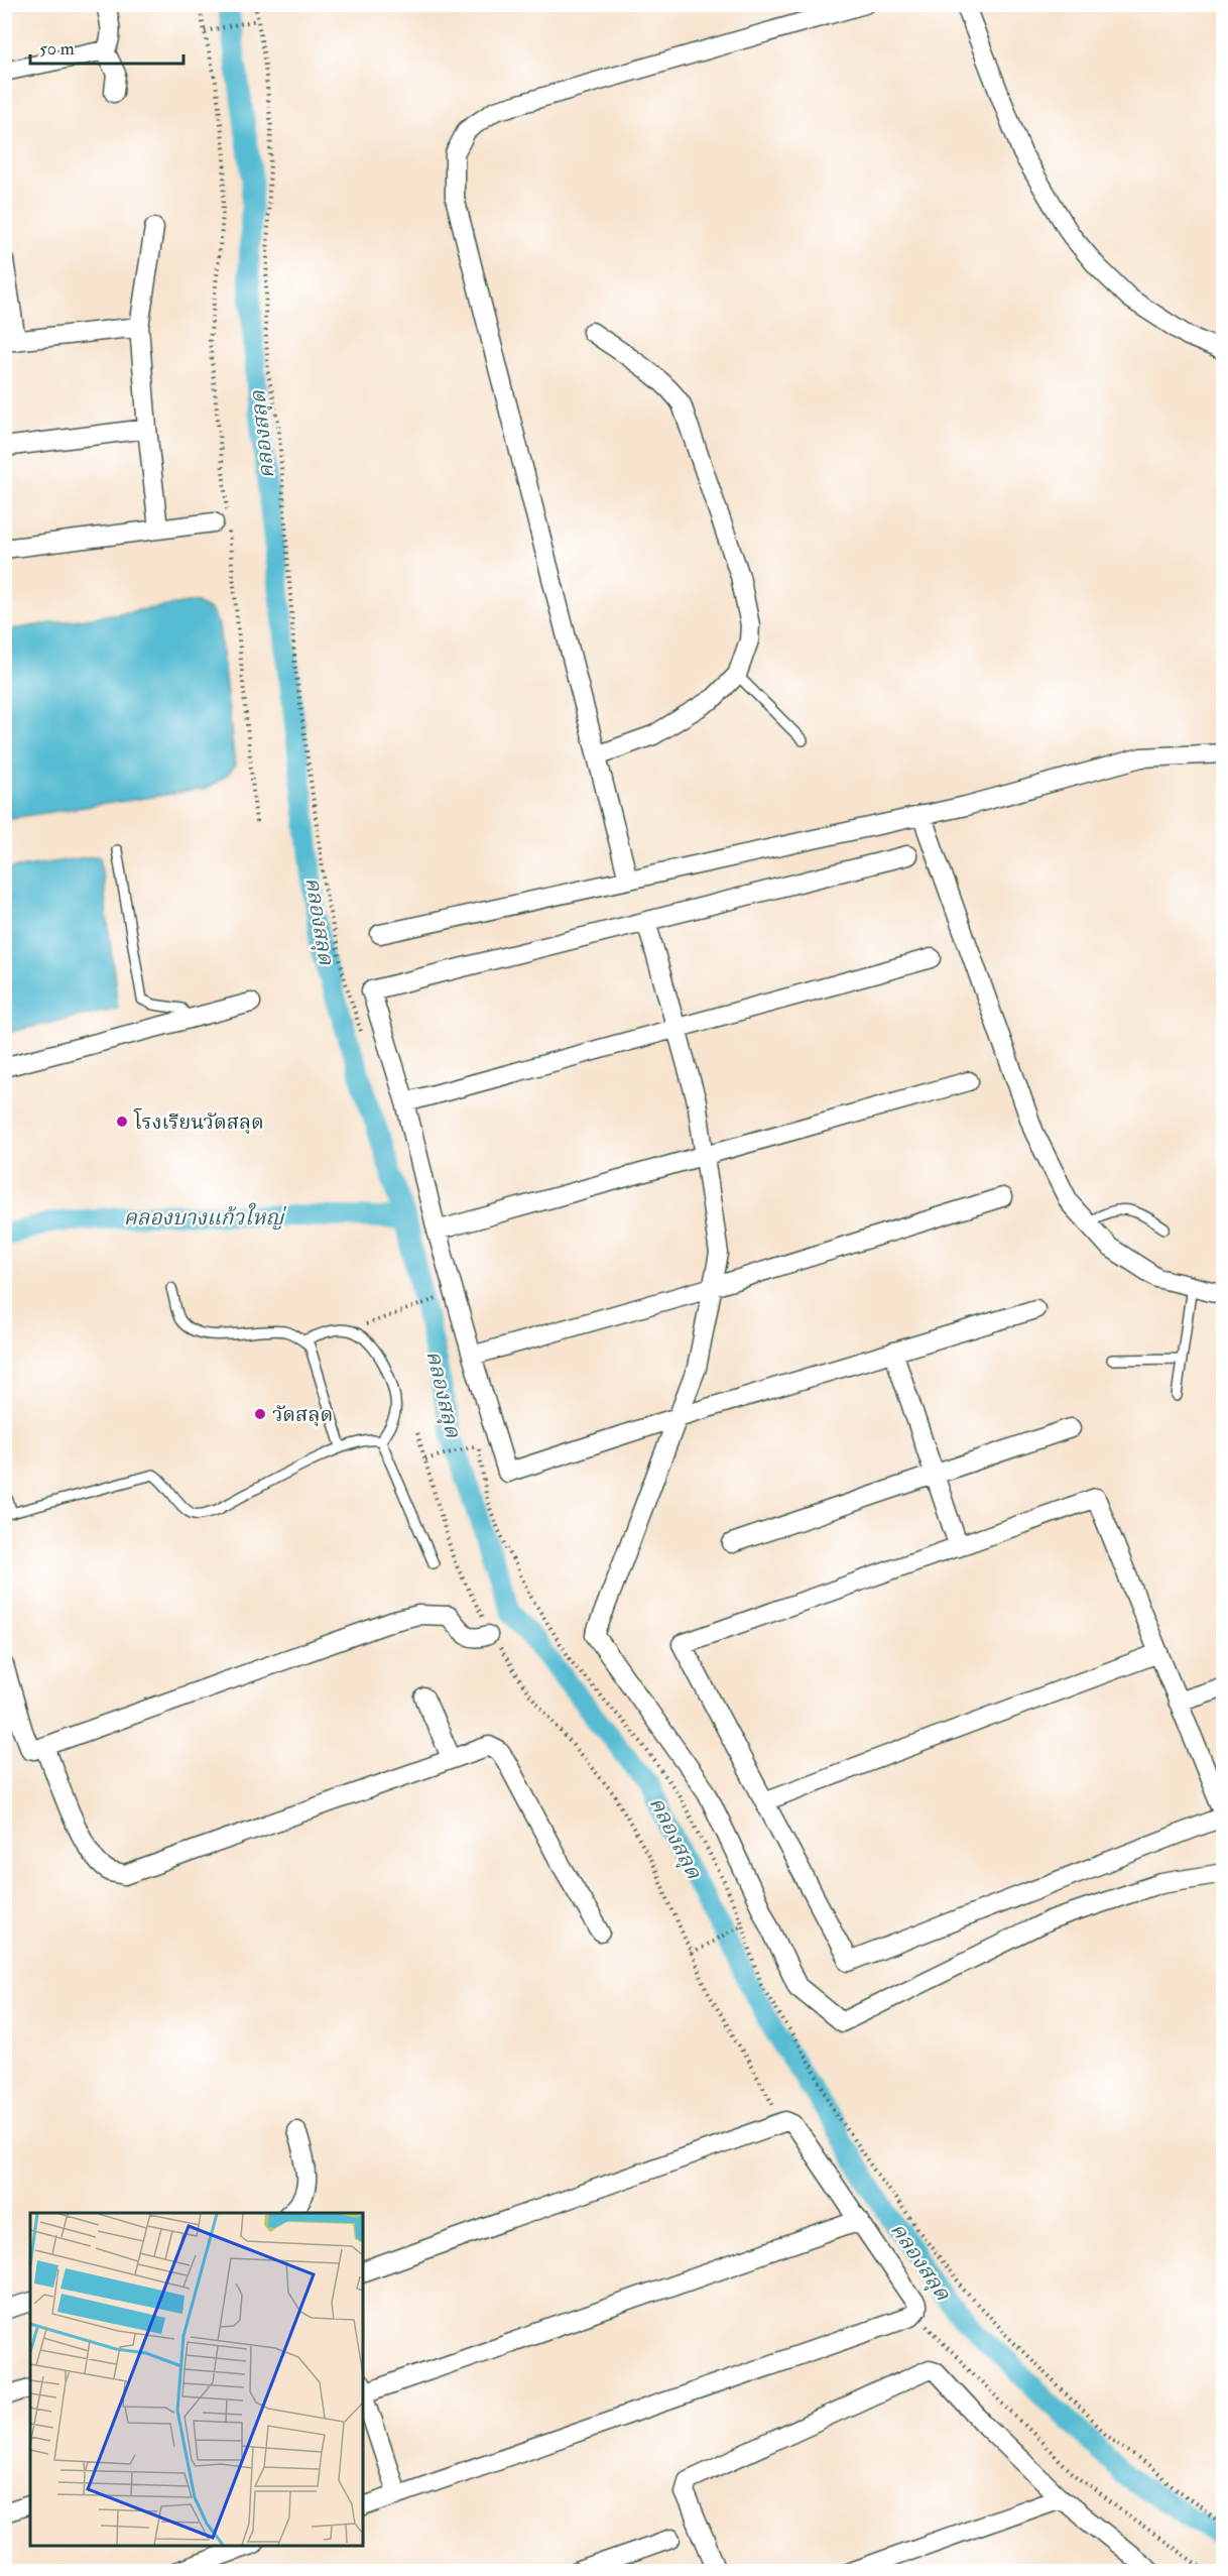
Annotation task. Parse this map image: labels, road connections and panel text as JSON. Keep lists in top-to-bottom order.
{
  "water": ["คลองสลุด", "คลองบางแก้วใหญ่"],
  "places": ["โรงเรียนวัดสลุด", "วัดสลุด"],
  "scale_bar": "50 m"
}
